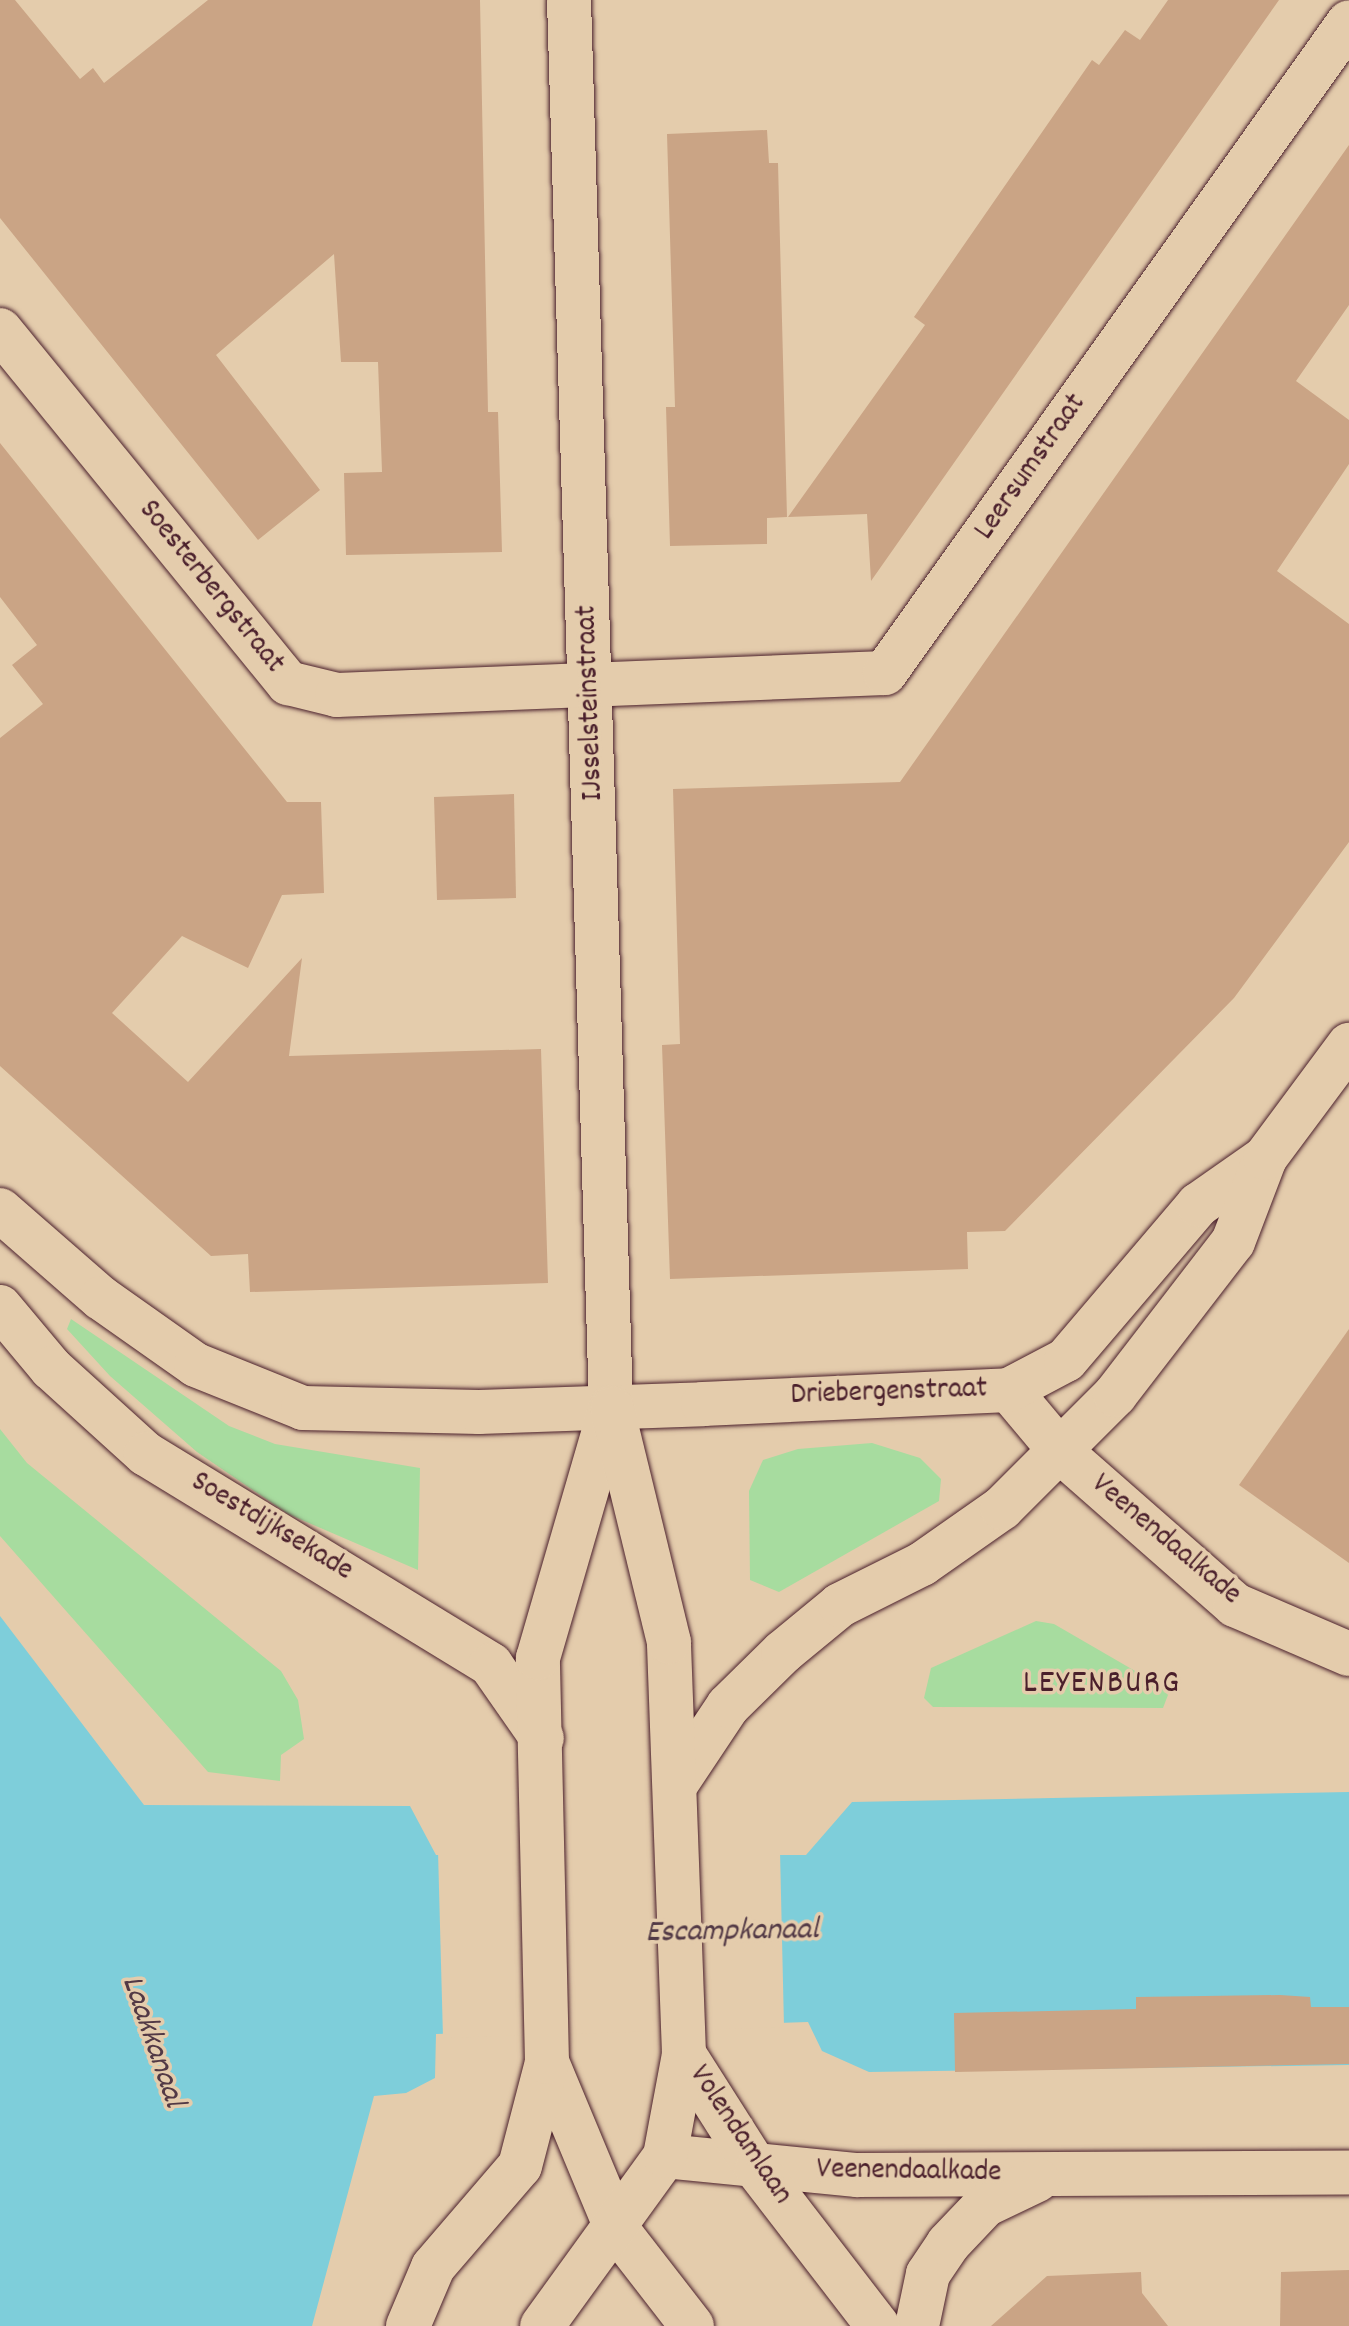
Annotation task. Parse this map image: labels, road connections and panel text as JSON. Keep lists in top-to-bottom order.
{
  "streets": {
    "street": [
      "Leersumstraat",
      "Soesterbergstraat",
      "IJsselsteinstraat",
      "Driebergenstraat",
      "Soestdijksekade",
      "Veenendaalkade",
      "Volendamlaan"
    ]
  },
  "crossings": [
    ["Leersumstraat", "Soesterbergstraat"],
    ["Leersumstraat", "IJsselsteinstraat"],
    ["Soesterbergstraat", "IJsselsteinstraat"],
    ["IJsselsteinstraat", "Driebergenstraat"],
    ["Driebergenstraat", "Veenendaalkade"],
    ["Veenendaalkade", "Volendamlaan"]
  ],
  "districts": ["LEYENBURG"],
  "water": ["Escampkanaal", "Laakkanaal"]
}
